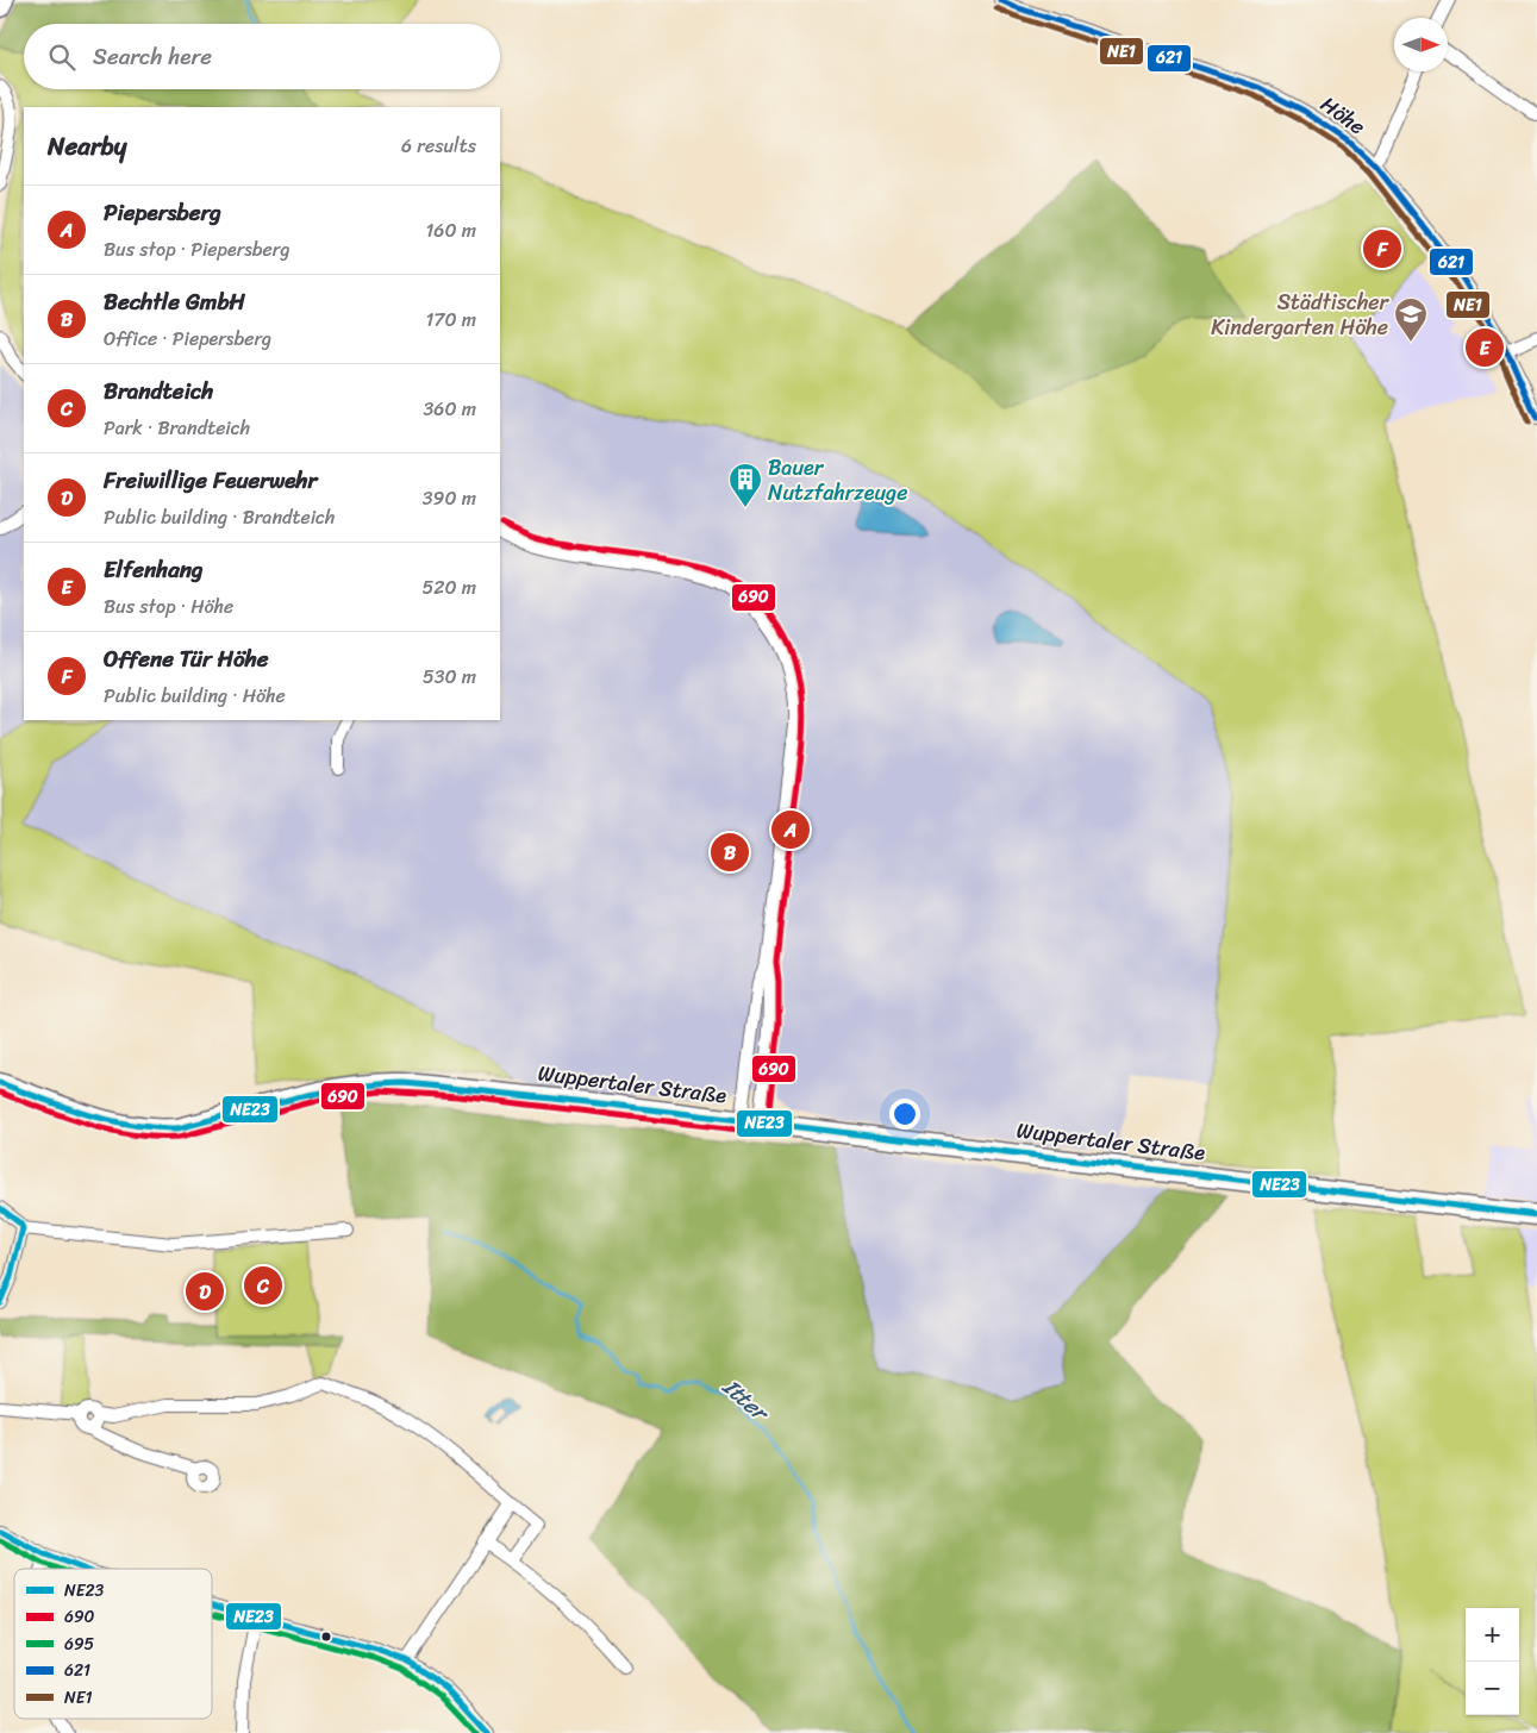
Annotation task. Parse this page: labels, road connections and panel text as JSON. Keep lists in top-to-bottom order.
{
  "streets": {
    "main road": ["Wuppertaler Straße"],
    "street": ["Höhe"]
  },
  "water": ["Itter"],
  "places": {
    "school or university": ["Städtischer Kindergarten Höhe"],
    "building": ["Bauer Nutzfahrzeuge"]
  },
  "lines": [
    "transit line 621",
    "transit line NE1",
    "transit line 690",
    "transit line NE23",
    "transit line 695"
  ],
  "legend": [
    "NE23",
    "690",
    "695",
    "621",
    "NE1"
  ],
  "north": "right",
  "page": {
    "search": "Search here",
    "heading": ["Nearby", "6 results"],
    "list": [
      {
        "mark": "A",
        "name": "Piepersberg",
        "note": "Bus stop · Piepersberg",
        "value": "160 m"
      },
      {
        "mark": "B",
        "name": "Bechtle GmbH",
        "note": "Office · Piepersberg",
        "value": "170 m"
      },
      {
        "mark": "C",
        "name": "Brandteich",
        "note": "Park · Brandteich",
        "value": "360 m"
      },
      {
        "mark": "D",
        "name": "Freiwillige Feuerwehr",
        "note": "Public building · Brandteich",
        "value": "390 m"
      },
      {
        "mark": "E",
        "name": "Elfenhang",
        "note": "Bus stop · Höhe",
        "value": "520 m"
      },
      {
        "mark": "F",
        "name": "Offene Tür Höhe",
        "note": "Public building · Höhe",
        "value": "530 m"
      }
    ],
    "pins": [
      "F",
      "E",
      "A",
      "B",
      "C",
      "D"
    ],
    "map_buttons": ["+", "−"]
  }
}
